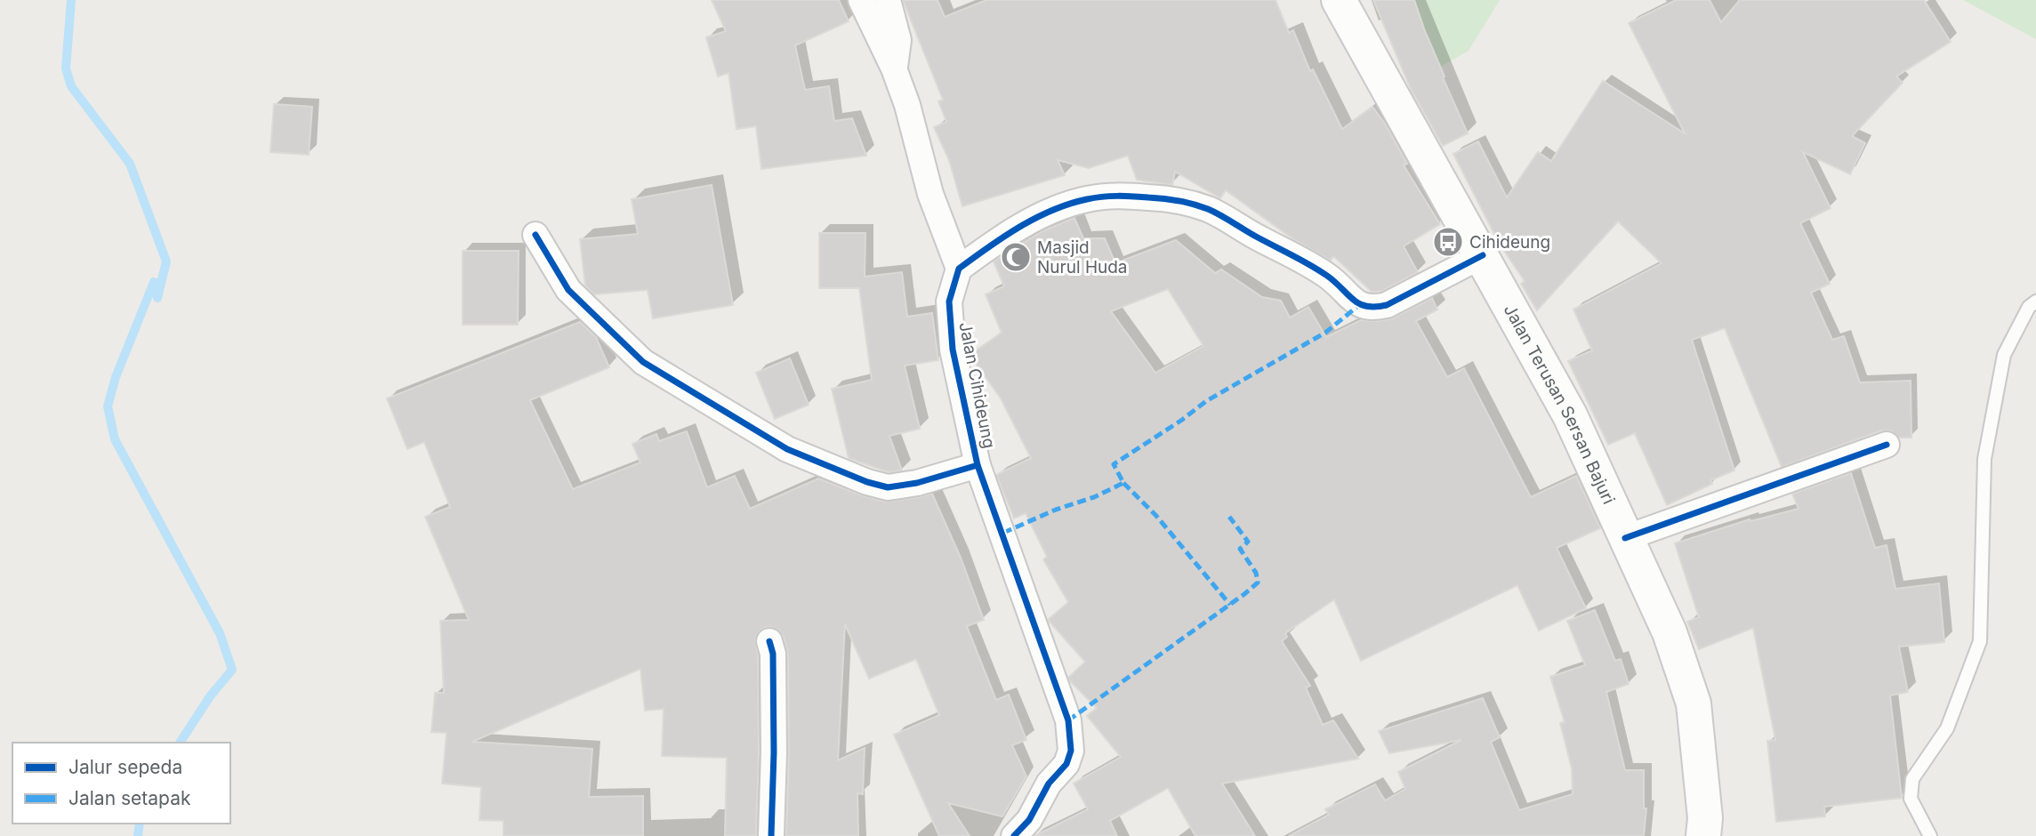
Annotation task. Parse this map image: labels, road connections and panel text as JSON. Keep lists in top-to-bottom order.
{
  "streets": {
    "main road": ["Jalan Terusan Sersan Bajuri"],
    "street": ["Jalan Cihideung"]
  },
  "places": {
    "bus stop": ["Cihideung"],
    "mosque": ["Masjid Nurul Huda"]
  },
  "legend": ["Jalur sepeda", "Jalan setapak"]
}
